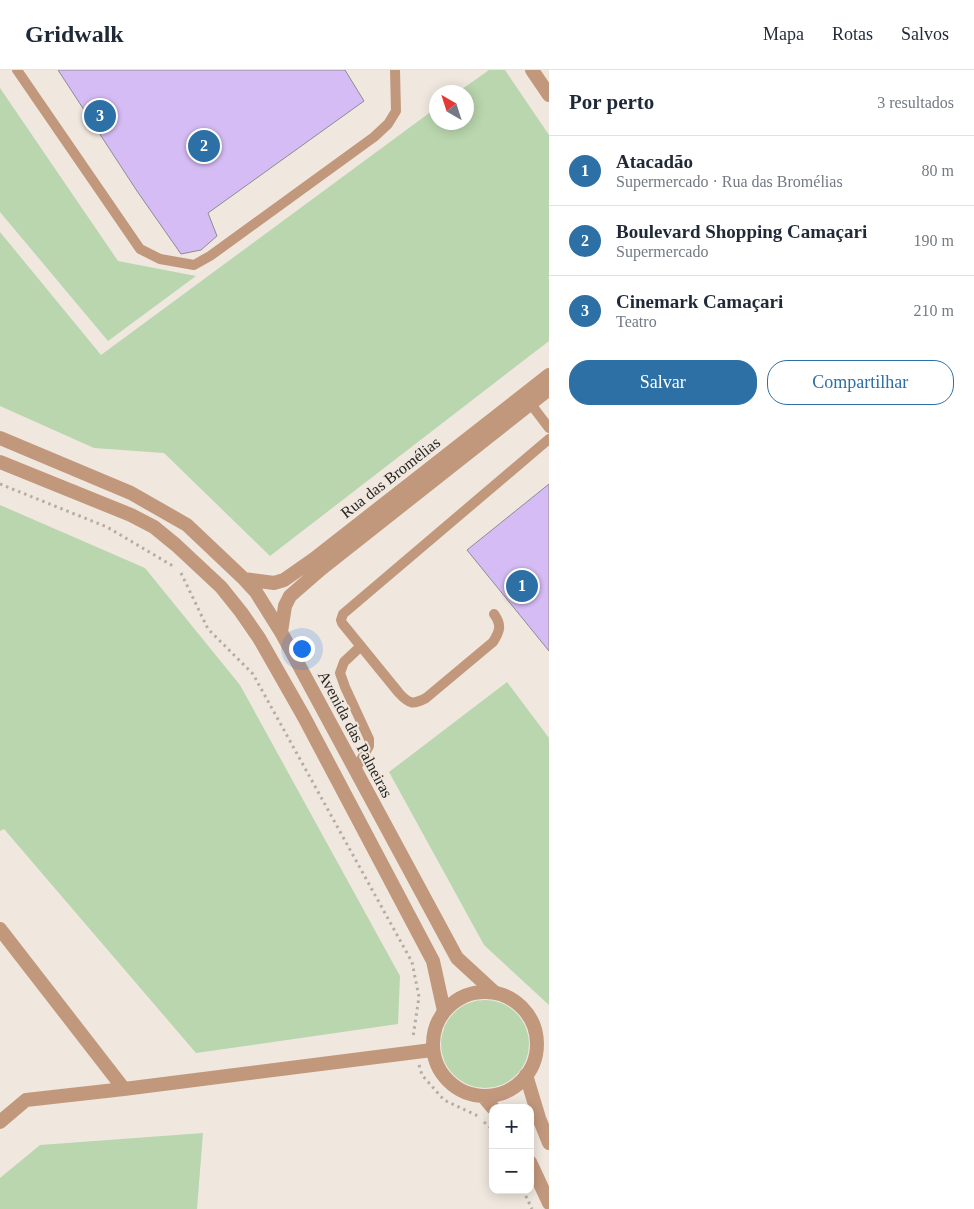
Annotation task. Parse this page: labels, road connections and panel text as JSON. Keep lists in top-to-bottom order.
{
  "streets": {
    "street": ["Rua das Bromélias", "Avenida das Palneiras"]
  },
  "crossings": [
    ["Rua das Bromélias", "Avenida das Palneiras"]
  ],
  "north": "top left",
  "page": {
    "header": "Gridwalk",
    "nav": ["Mapa", "Rotas", "Salvos"],
    "heading": ["Por perto", "3 resultados"],
    "pins": ["3", "2", "1"],
    "list": [
      {
        "mark": "1",
        "name": "Atacadão",
        "note": "Supermercado · Rua das Bromélias",
        "value": "80 m"
      },
      {
        "mark": "2",
        "name": "Boulevard Shopping Camaçari",
        "note": "Supermercado",
        "value": "190 m"
      },
      {
        "mark": "3",
        "name": "Cinemark Camaçari",
        "note": "Teatro",
        "value": "210 m"
      }
    ],
    "buttons": ["Salvar", "Compartilhar"],
    "map_buttons": ["+", "−"]
  }
}
